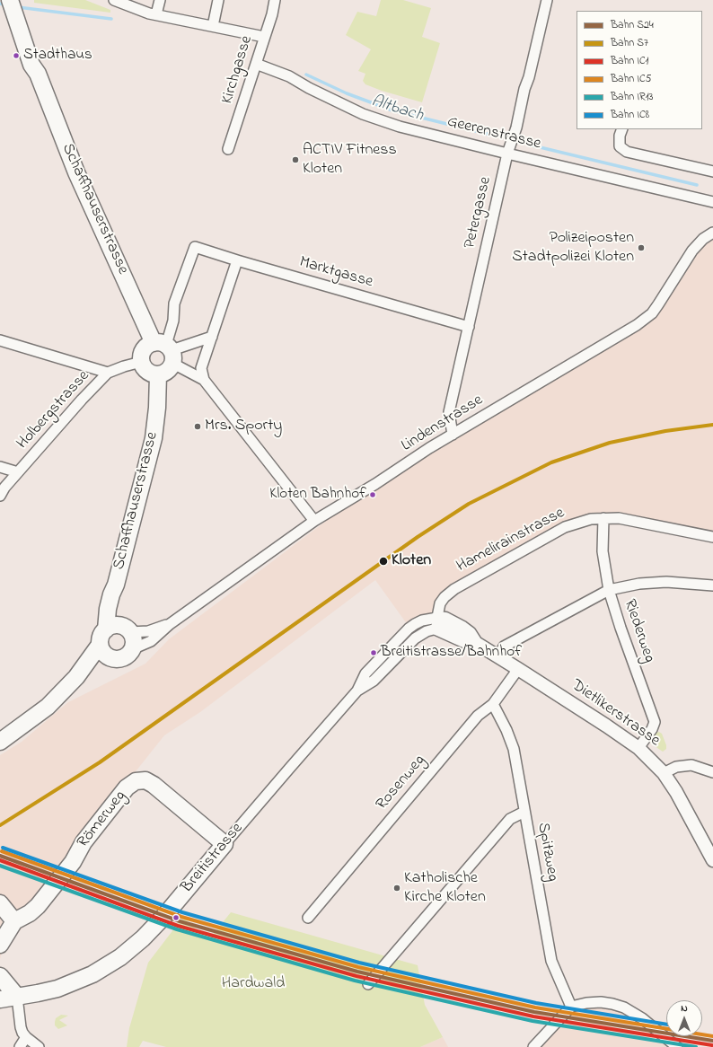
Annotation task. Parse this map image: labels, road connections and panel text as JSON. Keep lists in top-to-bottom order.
{
  "streets": {
    "main road": ["Schaffhauserstrasse", "Römerweg", "Breitistrasse"],
    "street": [
      "Kirchgasse",
      "Geerenstrasse",
      "Petergasse",
      "Marktgasse",
      "Holbergstrasse",
      "Lindenstrasse",
      "Hamelirainstrasse",
      "Riederweg",
      "Dietlikerstrasse",
      "Rosenweg",
      "Spitzweg"
    ]
  },
  "crossings": [
    ["Kirchgasse", "Geerenstrasse"],
    ["Geerenstrasse", "Petergasse"],
    ["Schaffhauserstrasse", "Marktgasse"],
    ["Schaffhauserstrasse", "Holbergstrasse"],
    ["Schaffhauserstrasse", "Lindenstrasse"],
    ["Petergasse", "Marktgasse"],
    ["Petergasse", "Lindenstrasse"],
    ["Marktgasse", "Holbergstrasse"],
    ["Hamelirainstrasse", "Riederweg"],
    ["Hamelirainstrasse", "Dietlikerstrasse"],
    ["Hamelirainstrasse", "Breitistrasse"],
    ["Riederweg", "Dietlikerstrasse"],
    ["Dietlikerstrasse", "Rosenweg"],
    ["Dietlikerstrasse", "Breitistrasse"],
    ["Rosenweg", "Spitzweg"],
    ["Römerweg", "Breitistrasse"]
  ],
  "water": ["Altbach"],
  "parks": ["Hardwald"],
  "places": [
    "Stadthaus",
    "ACTIV Fitness Kloten",
    "Polizeiposten Stadtpolizei Kloten",
    "Mrs. Sporty",
    "Kloten Bahnhof",
    "Kloten",
    "Breitistrasse/Bahnhof",
    "Katholische Kirche Kloten"
  ],
  "lines": [
    "rail line S7",
    "rail line IC8",
    "rail line IC5",
    "rail line S24",
    "rail line IC1",
    "rail line IR13"
  ],
  "legend": [
    "Bahn S24",
    "Bahn S7",
    "Bahn IC1",
    "Bahn IC5",
    "Bahn IR13",
    "Bahn IC8"
  ],
  "north": "top"
}
